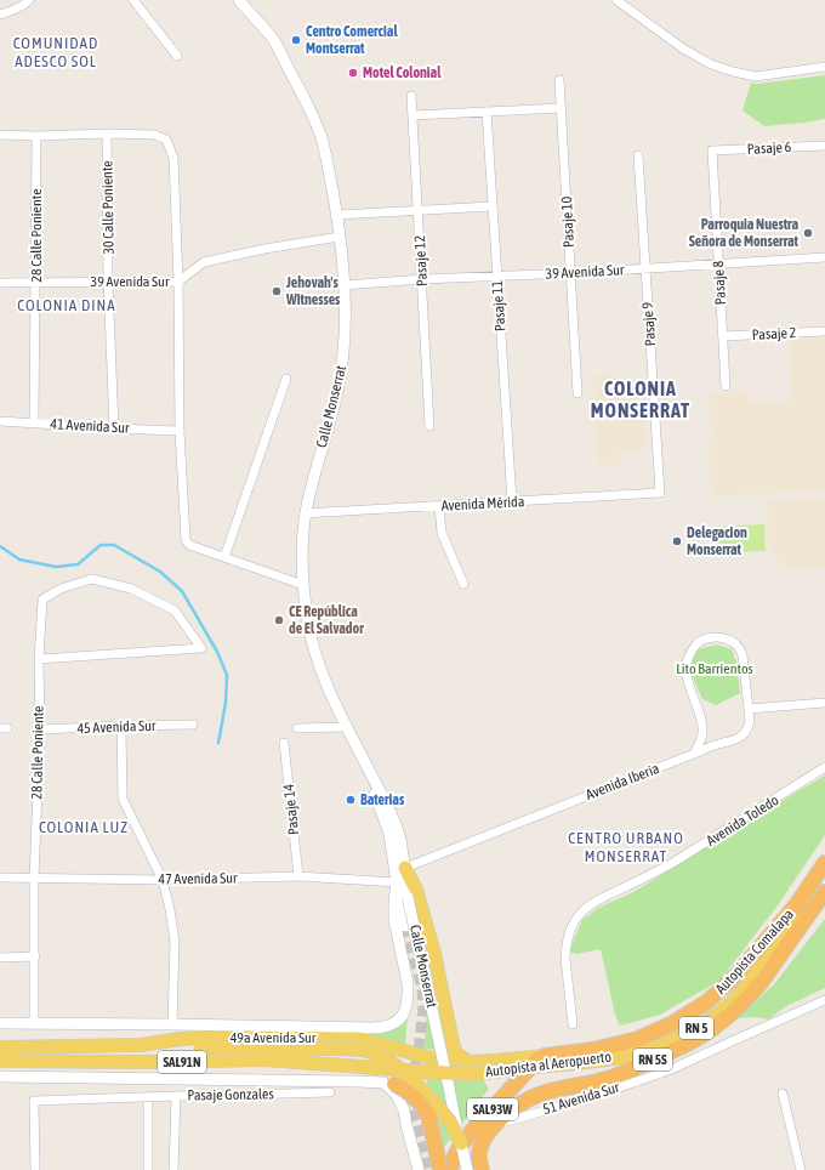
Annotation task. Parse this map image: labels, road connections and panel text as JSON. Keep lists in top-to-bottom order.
{
  "streets": {
    "highway": [
      "Autopista Comalapa",
      "RN 5",
      "RN 5S",
      "SAL93W"
    ],
    "main road": ["49a Avenida Sur", "SAL91N", "Autopista al Aeropuerto"],
    "street": [
      "Pasaje 6",
      "30 Calle Poniente",
      "Pasaje 10",
      "28 Calle Poniente",
      "Pasaje 12",
      "39 Avenida Sur",
      "Pasaje 8",
      "Pasaje 11",
      "Pasaje 9",
      "Pasaje 2",
      "Calle Monserrat",
      "41 Avenida Sur",
      "Avenida Mérida",
      "45 Avenida Sur",
      "Avenida Iberia",
      "Pasaje 14",
      "Avenida Toledo",
      "47 Avenida Sur",
      "Pasaje Gonzales",
      "51 Avenida Sur"
    ]
  },
  "crossings": [
    ["Pasaje 6", "Pasaje 8"],
    ["30 Calle Poniente", "39 Avenida Sur"],
    ["30 Calle Poniente", "41 Avenida Sur"],
    ["Pasaje 10", "39 Avenida Sur"],
    ["28 Calle Poniente", "39 Avenida Sur"],
    ["28 Calle Poniente", "41 Avenida Sur"],
    ["28 Calle Poniente", "45 Avenida Sur"],
    ["28 Calle Poniente", "47 Avenida Sur"],
    ["28 Calle Poniente", "49a Avenida Sur"],
    ["Pasaje 12", "39 Avenida Sur"],
    ["39 Avenida Sur", "Pasaje 8"],
    ["39 Avenida Sur", "Pasaje 11"],
    ["39 Avenida Sur", "Pasaje 9"],
    ["39 Avenida Sur", "Calle Monserrat"],
    ["Pasaje 8", "Pasaje 2"],
    ["Pasaje 11", "Avenida Mérida"],
    ["Pasaje 9", "Avenida Mérida"],
    ["Calle Monserrat", "Avenida Mérida"],
    ["Calle Monserrat", "Avenida Iberia"],
    ["Calle Monserrat", "47 Avenida Sur"],
    ["Calle Monserrat", "49a Avenida Sur"],
    ["Pasaje 14", "47 Avenida Sur"],
    ["47 Avenida Sur", "49a Avenida Sur"],
    ["Autopista Comalapa", "49a Avenida Sur"],
    ["Autopista Comalapa", "RN 5S"],
    ["Autopista Comalapa", "Autopista al Aeropuerto"],
    ["Autopista Comalapa", "SAL93W"],
    ["49a Avenida Sur", "Autopista al Aeropuerto"],
    ["49a Avenida Sur", "SAL93W"],
    ["RN 5S", "Autopista al Aeropuerto"],
    ["RN 5S", "51 Avenida Sur"],
    ["Autopista al Aeropuerto", "SAL93W"]
  ],
  "districts": [
    "COMUNIDAD ADESCO SOL",
    "COLONIA DINA",
    "COLONIA MONSERRAT",
    "COLONIA LUZ",
    "CENTRO URBANO MONSERRAT"
  ],
  "parks": ["Lito Barrientos"],
  "places": [
    "Centro Comercial Montserrat",
    "Motel Colonial",
    "Parroquia Nuestra Señora de Monserrat",
    "Jehovah's Witnesses",
    "Delegacion Monserrat",
    "CE República de El Salvador",
    "Baterias"
  ]
}
